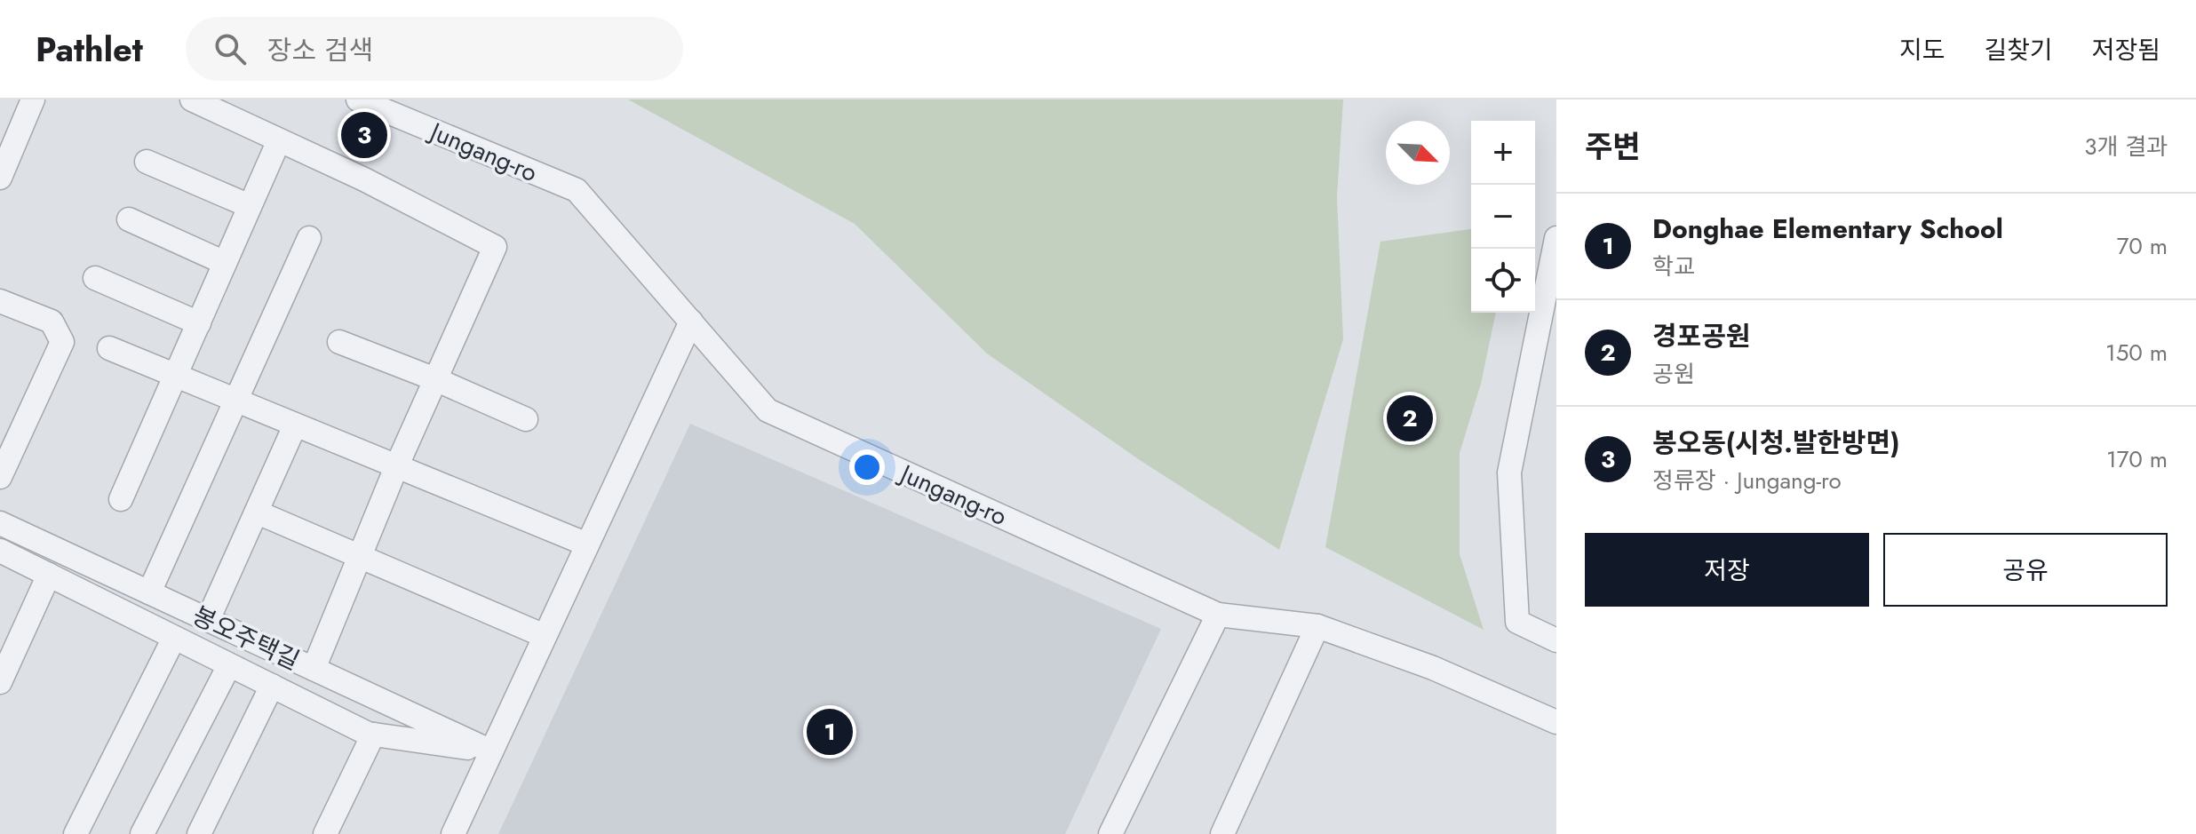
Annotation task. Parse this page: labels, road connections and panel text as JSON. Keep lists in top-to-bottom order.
{
  "streets": {
    "street": ["Jungang-ro", "봉오주택길"]
  },
  "north": "bottom right",
  "page": {
    "header": "Pathlet",
    "search": "장소 검색",
    "nav": ["지도", "길찾기", "저장됨"],
    "heading": ["주변", "3개 결과"],
    "pins": ["3", "2", "1"],
    "map_buttons": ["+", "−"],
    "list": [
      {
        "mark": "1",
        "name": "Donghae Elementary School",
        "note": "학교",
        "value": "70 m"
      },
      {
        "mark": "2",
        "name": "경포공원",
        "note": "공원",
        "value": "150 m"
      },
      {
        "mark": "3",
        "name": "봉오동(시청.발한방면)",
        "note": "정류장 · Jungang-ro",
        "value": "170 m"
      }
    ],
    "buttons": ["저장", "공유"]
  }
}
